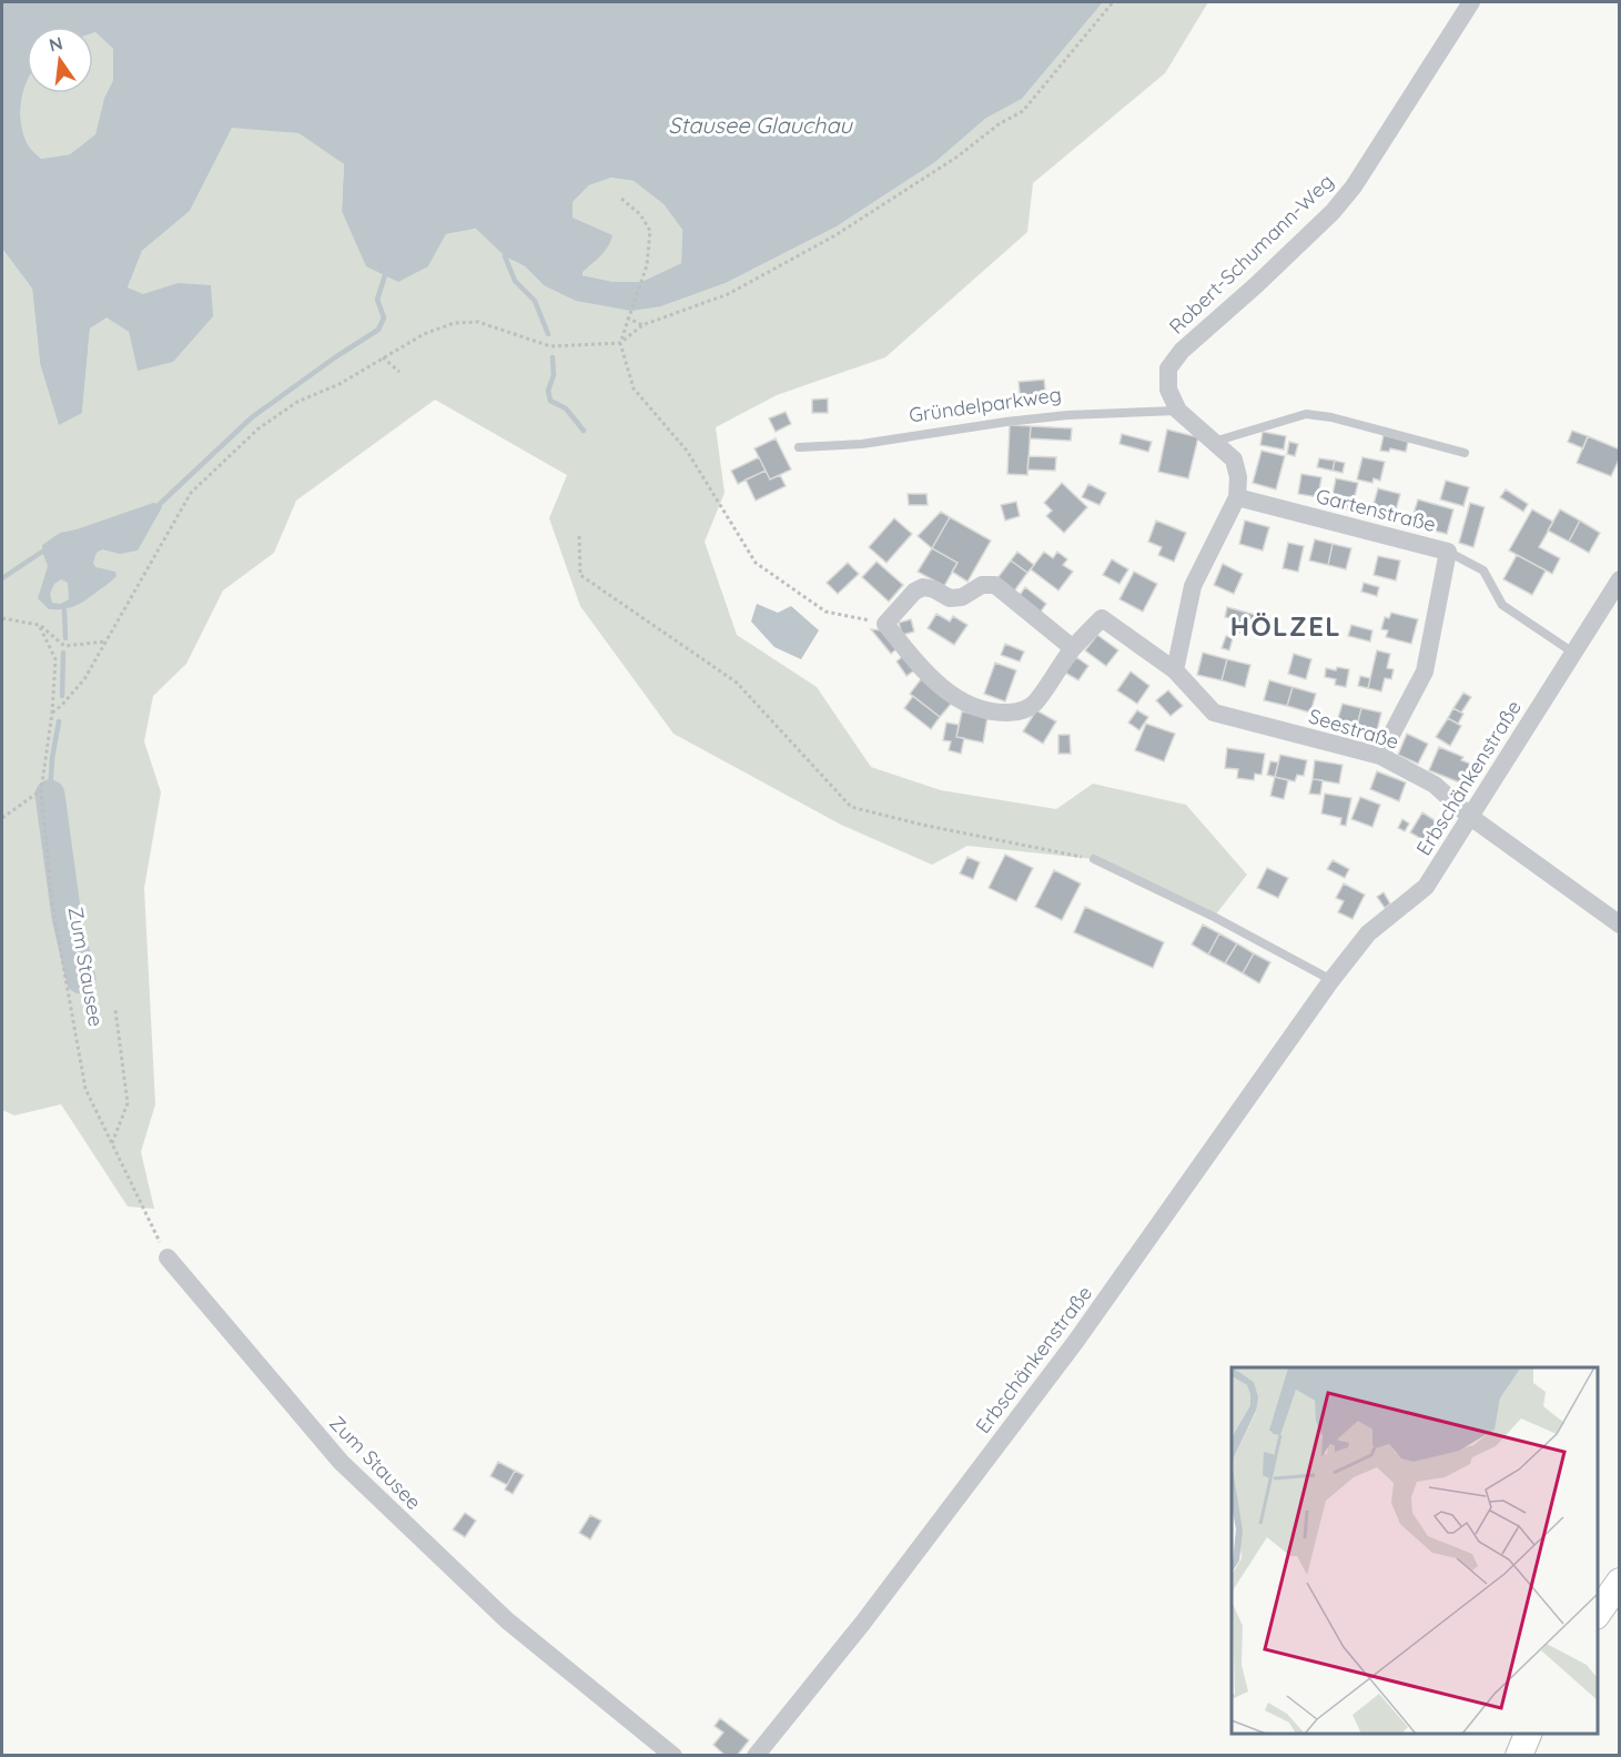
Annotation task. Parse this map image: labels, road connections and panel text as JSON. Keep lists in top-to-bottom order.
{
  "streets": {
    "street": [
      "Robert-Schumann-Weg",
      "Gartenstraße",
      "Seestraße",
      "Erbschänkenstraße",
      "Zum Stausee"
    ],
    "lane": ["Gründelparkweg"]
  },
  "crossings": [
    ["Robert-Schumann-Weg", "Gründelparkweg"],
    ["Gartenstraße", "Seestraße"],
    ["Seestraße", "Erbschänkenstraße"]
  ],
  "districts": ["HÖLZEL"],
  "water": ["Stausee Glauchau"],
  "north": "top"
}
